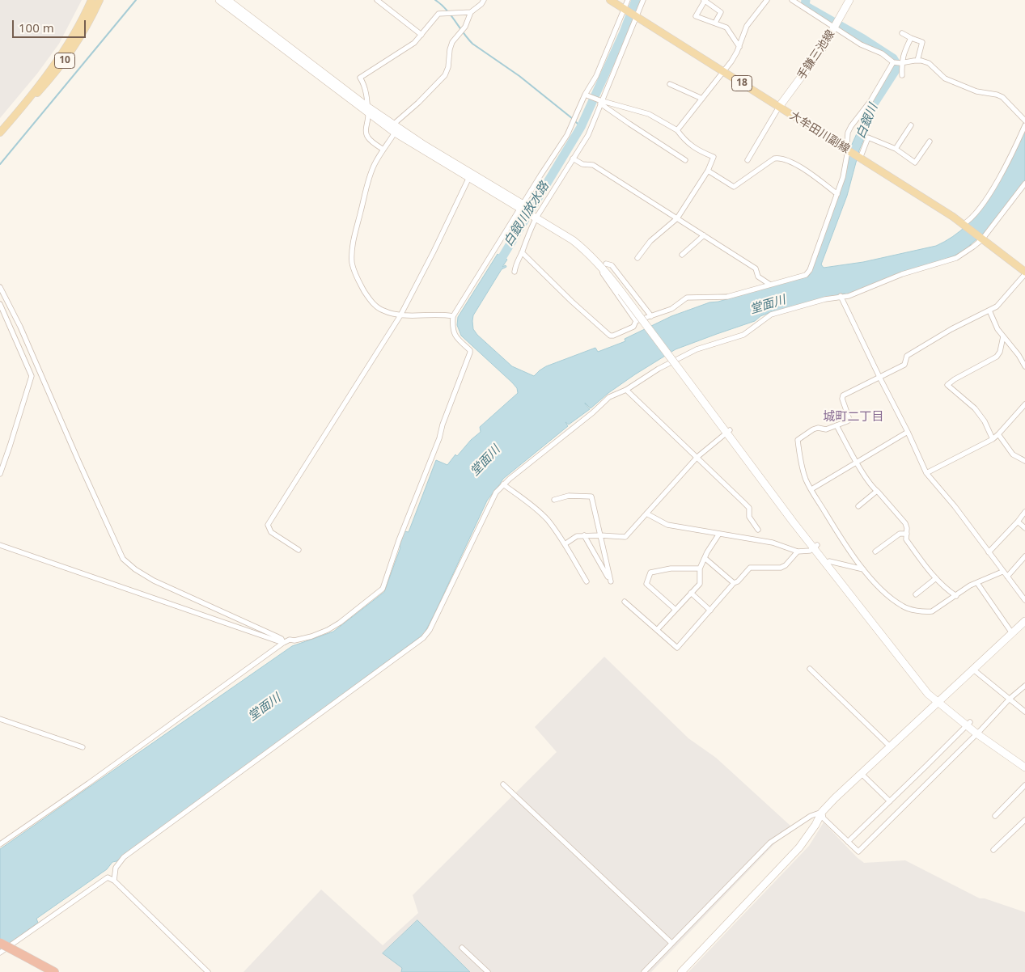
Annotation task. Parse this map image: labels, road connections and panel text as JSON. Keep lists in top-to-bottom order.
{
  "streets": {
    "main road": ["10", "18", "大牟田川副線"],
    "street": ["手鎌三池線"]
  },
  "crossings": [
    ["手鎌三池線", "大牟田川副線"]
  ],
  "districts": ["城町二丁目"],
  "water": ["白銀川", "白銀川放水路", "堂面川"],
  "scale_bar": "100 m"
}
